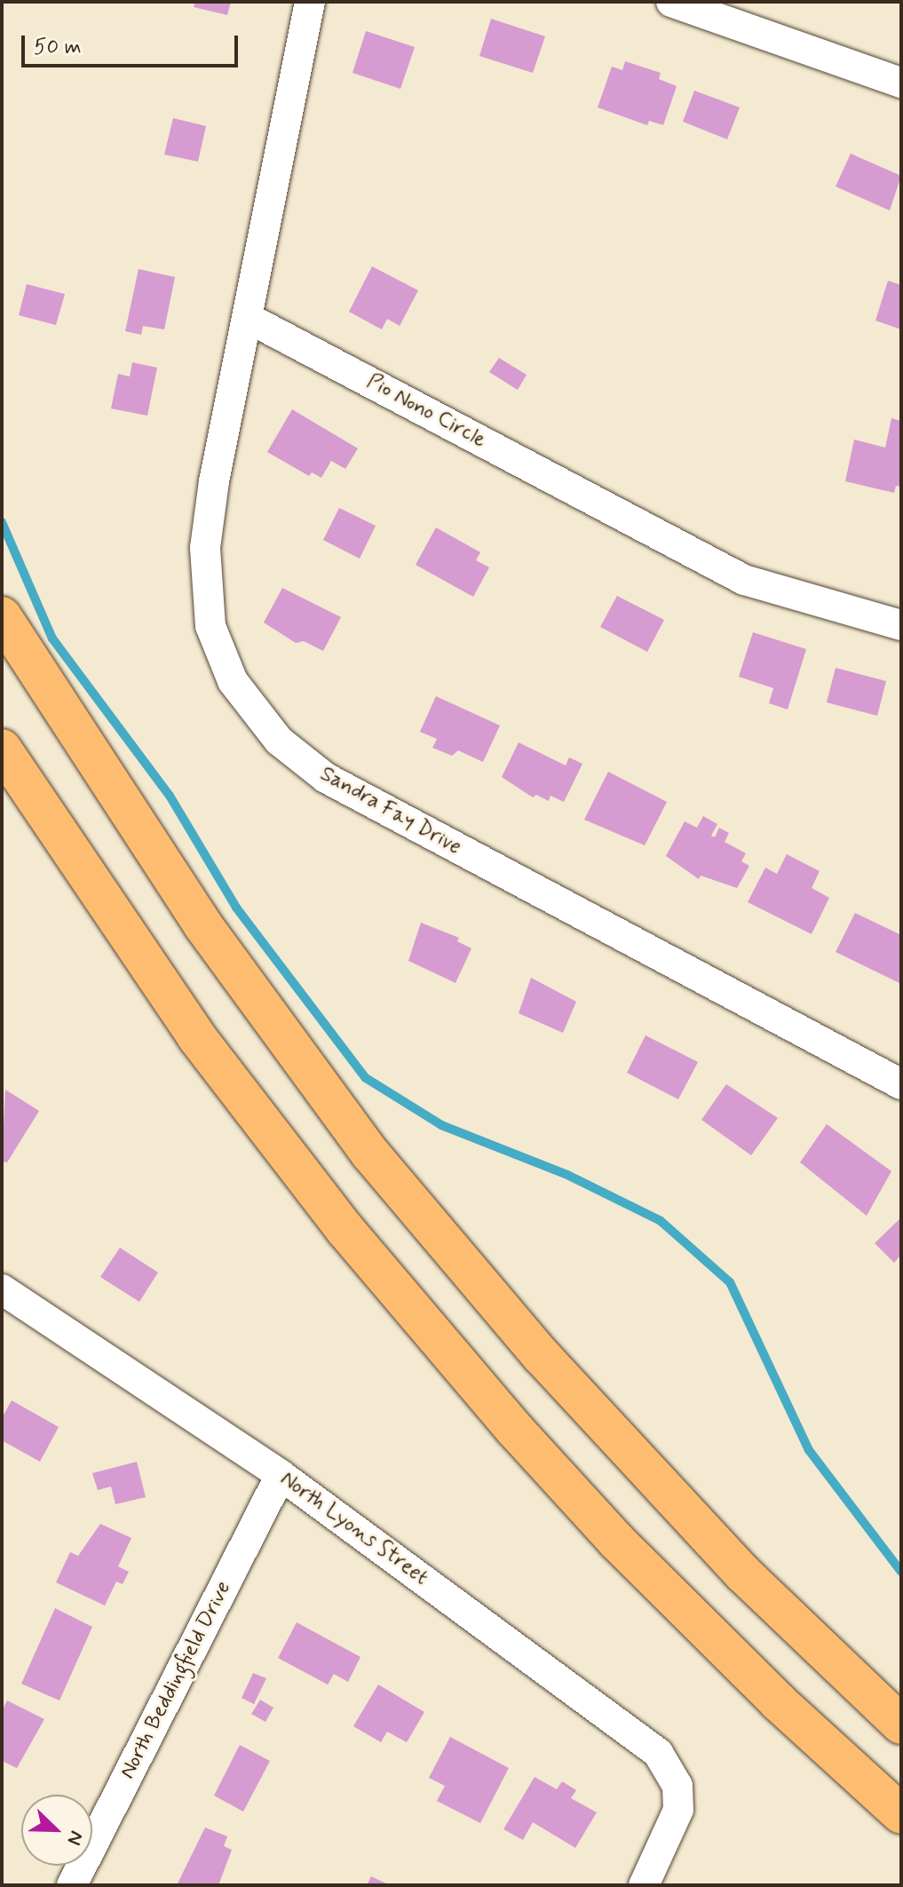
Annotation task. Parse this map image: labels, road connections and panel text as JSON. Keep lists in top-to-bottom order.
{
  "streets": {
    "street": [
      "Pio Nono Circle",
      "Sandra Fay Drive",
      "North Lyons Street",
      "North Beddingfield Drive"
    ]
  },
  "crossings": [
    ["Pio Nono Circle", "Sandra Fay Drive"],
    ["North Lyons Street", "North Beddingfield Drive"]
  ],
  "scale_bar": "50 m",
  "north": "bottom right"
}
